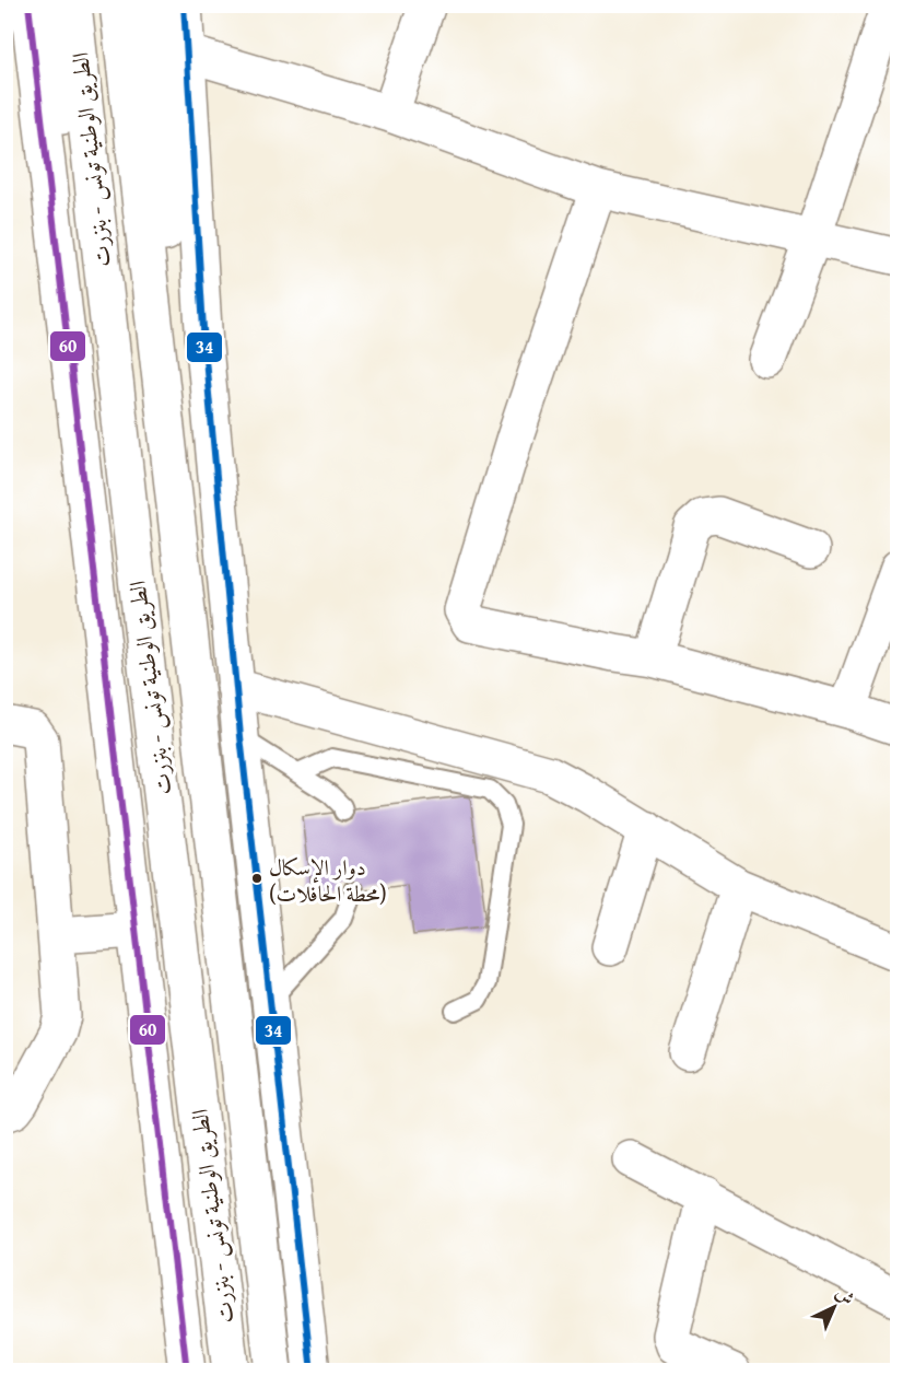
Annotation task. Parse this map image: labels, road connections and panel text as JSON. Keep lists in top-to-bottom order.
{
  "streets": {
    "main road": ["الطريق الوطنية تونس - بنزرت"]
  },
  "places": ["دوار الإسكال (محطة الحافلات)"],
  "lines": ["transit line 60", "transit line 34"],
  "north": "top right"
}
